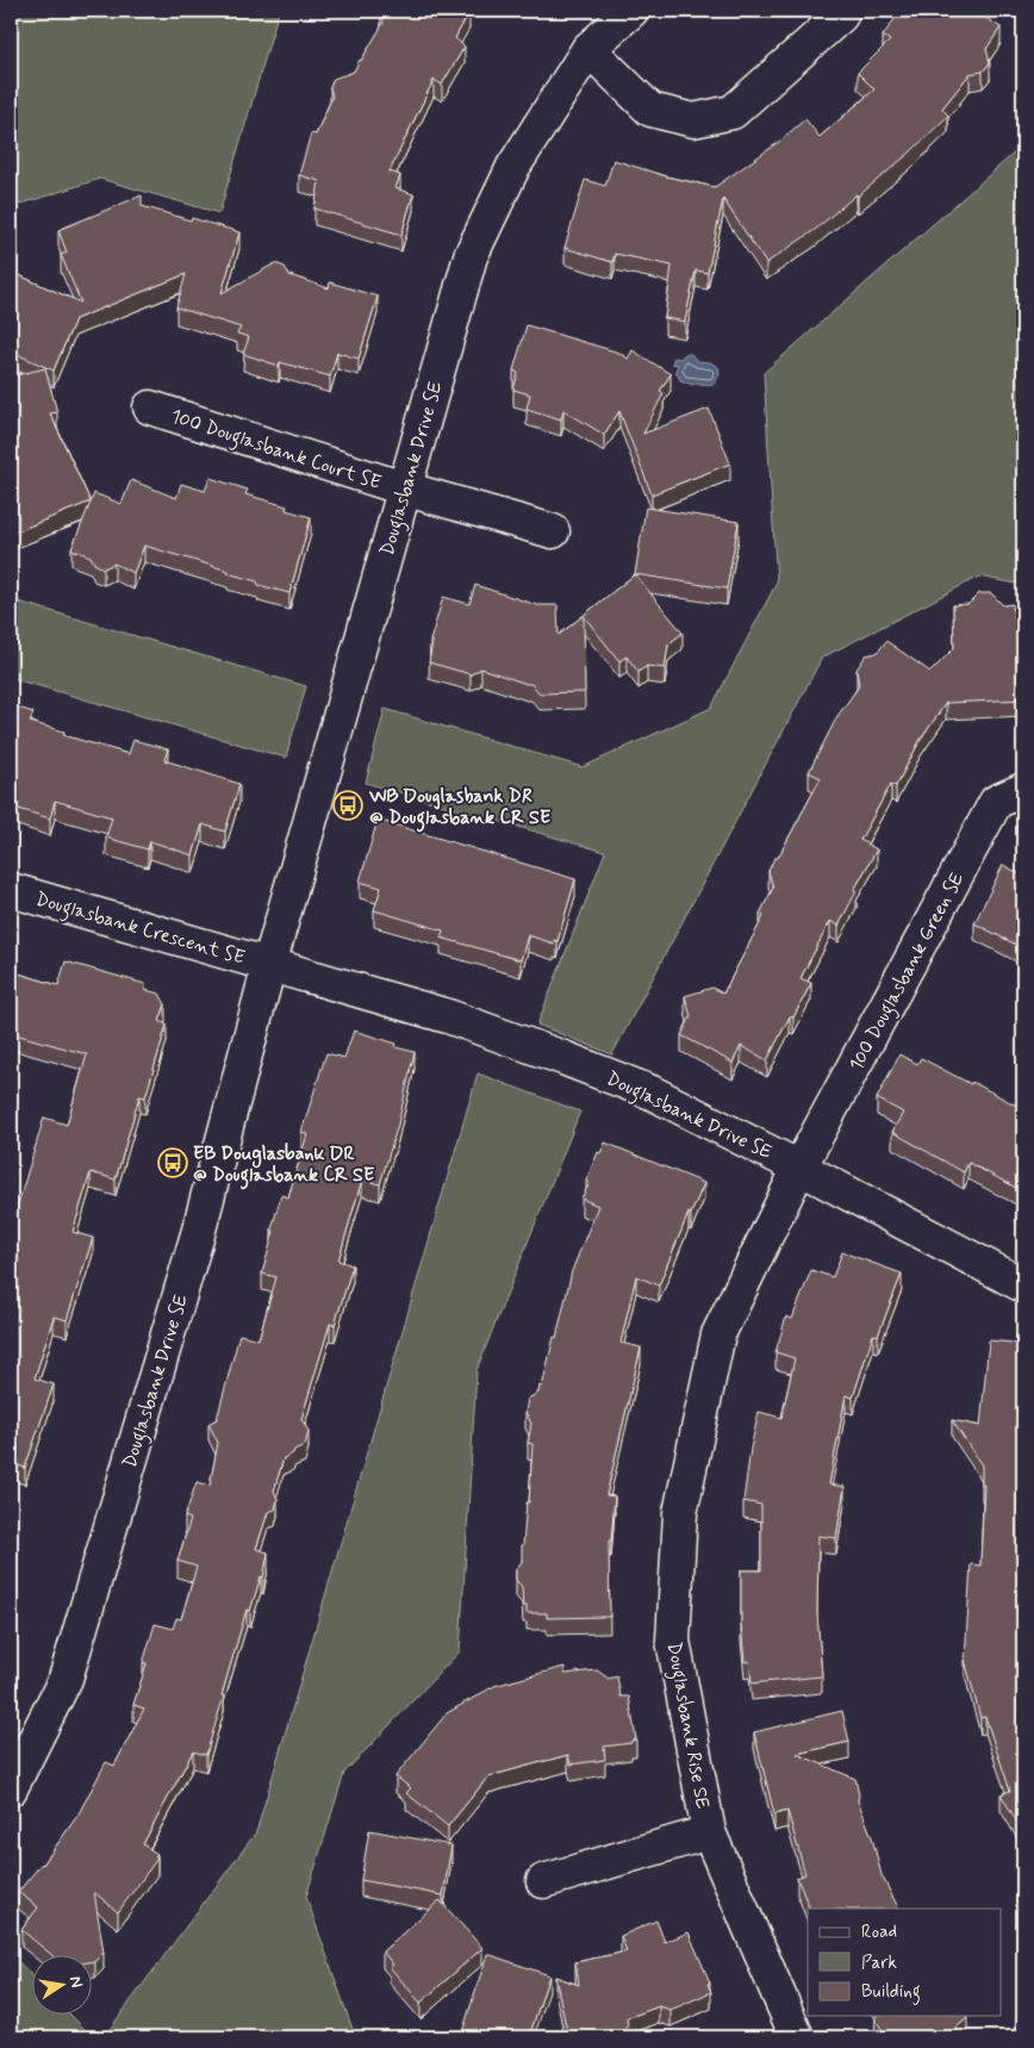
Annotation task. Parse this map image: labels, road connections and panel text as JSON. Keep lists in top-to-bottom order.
{
  "streets": {
    "street": [
      "100 Douglasbank Court SE",
      "Douglasbank Drive SE",
      "Douglasbank Crescent SE",
      "100 Douglasbank Green SE",
      "Douglasbank Rise SE"
    ]
  },
  "crossings": [
    ["100 Douglasbank Court SE", "Douglasbank Drive SE"],
    ["Douglasbank Drive SE", "Douglasbank Crescent SE"],
    ["Douglasbank Drive SE", "100 Douglasbank Green SE"],
    ["Douglasbank Drive SE", "Douglasbank Rise SE"],
    ["100 Douglasbank Green SE", "Douglasbank Rise SE"]
  ],
  "places": {
    "bus stop": ["WB Douglasbank DR @ Douglasbank CR SE", "EB Douglasbank DR @ Douglasbank CR SE"]
  },
  "legend": ["Road", "Park", "Building"],
  "north": "right"
}
